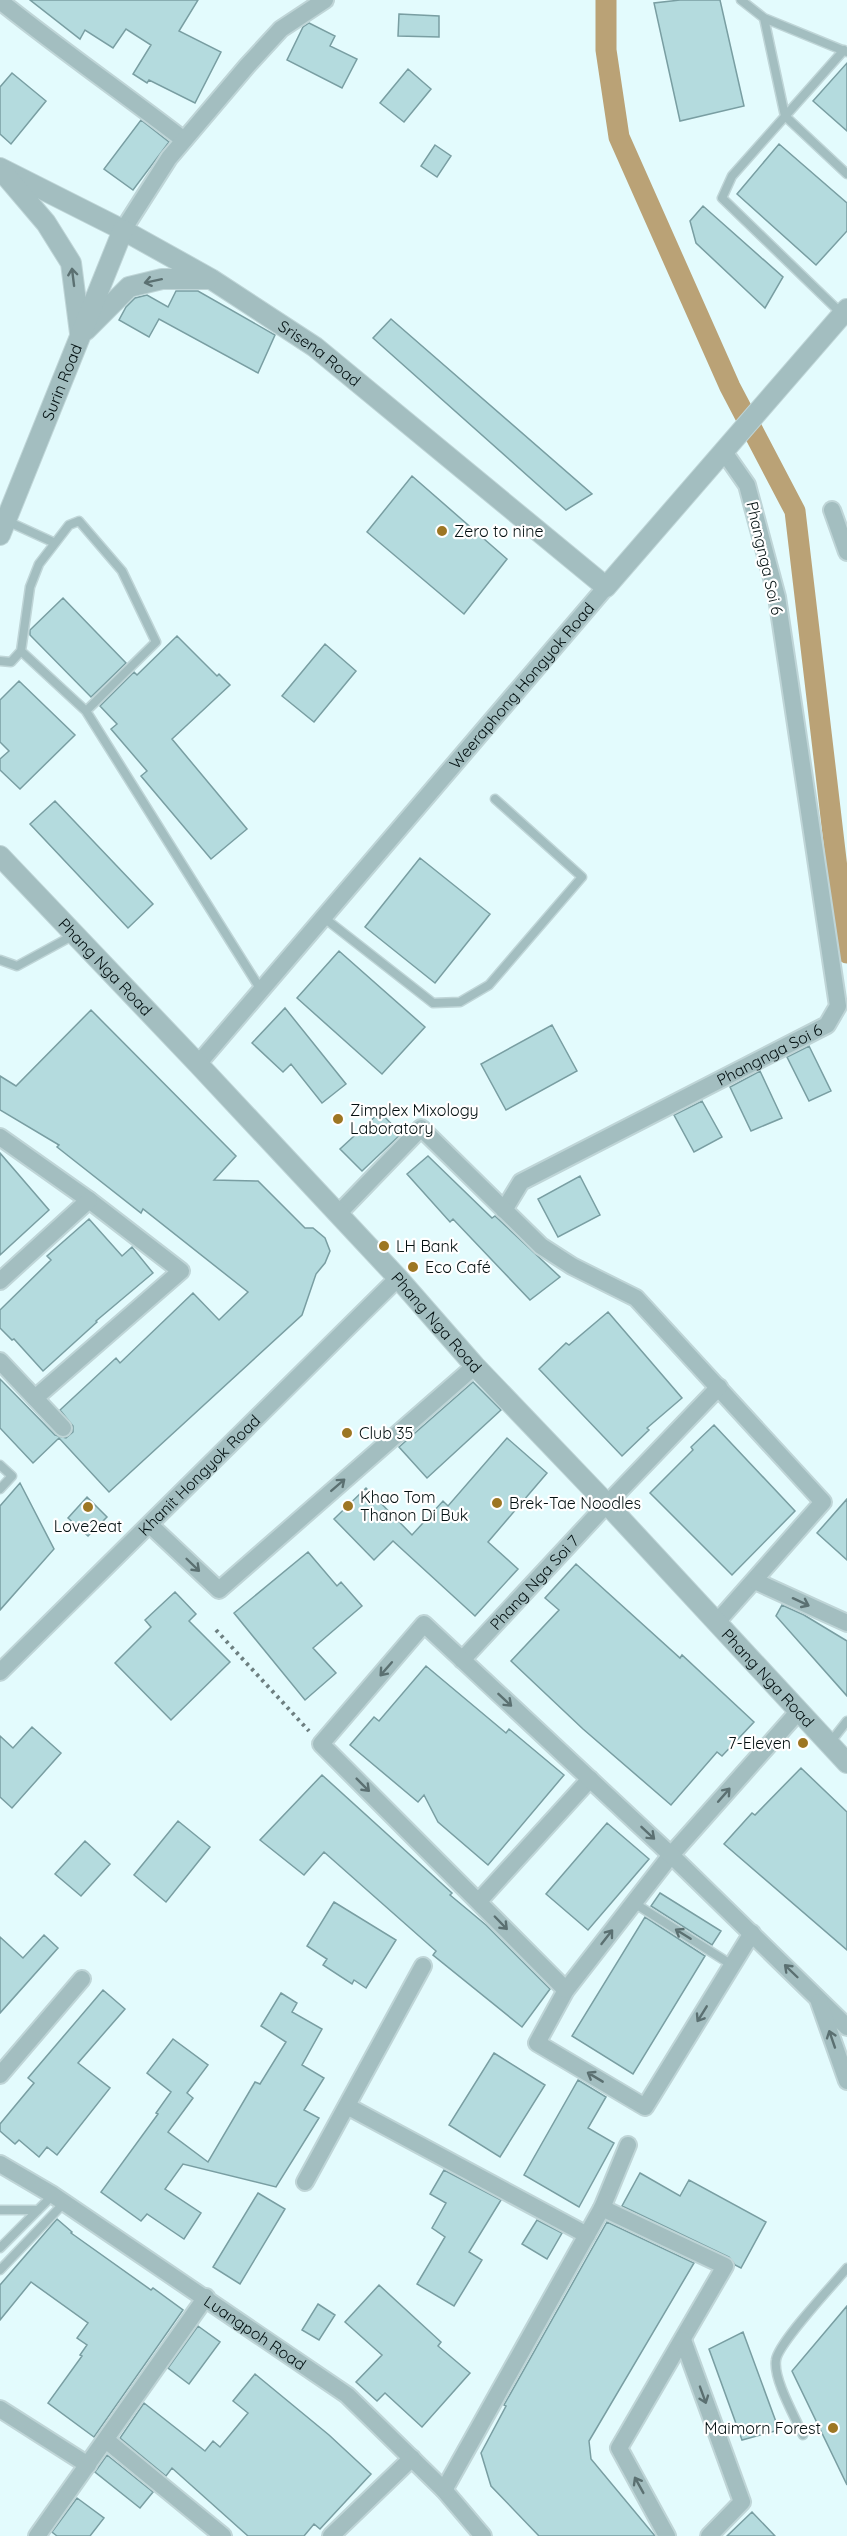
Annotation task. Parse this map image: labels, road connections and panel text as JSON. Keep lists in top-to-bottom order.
{
  "streets": {
    "street": [
      "Srisena Road",
      "Surin Road",
      "Phangnga Soi 6",
      "Weeraphong Hongyok Road",
      "Phang Nga Road",
      "Khanit Hongyok Road",
      "Phang Nga Soi 7",
      "Luangpoh Road"
    ]
  },
  "crossings": [
    ["Srisena Road", "Surin Road"],
    ["Srisena Road", "Weeraphong Hongyok Road"],
    ["Phangnga Soi 6", "Weeraphong Hongyok Road"],
    ["Weeraphong Hongyok Road", "Phang Nga Road"],
    ["Phang Nga Road", "Khanit Hongyok Road"],
    ["Phang Nga Road", "Phang Nga Soi 7"]
  ],
  "places": [
    "Zero to nine",
    "Zimplex Mixology Laboratory",
    "LH Bank",
    "Eco Café",
    "Club 35",
    "Brek-Tae Noodles",
    "Khao Tom Thanon Di Buk",
    "Love2eat",
    "7-Eleven",
    "Maimorn Forest"
  ]
}
